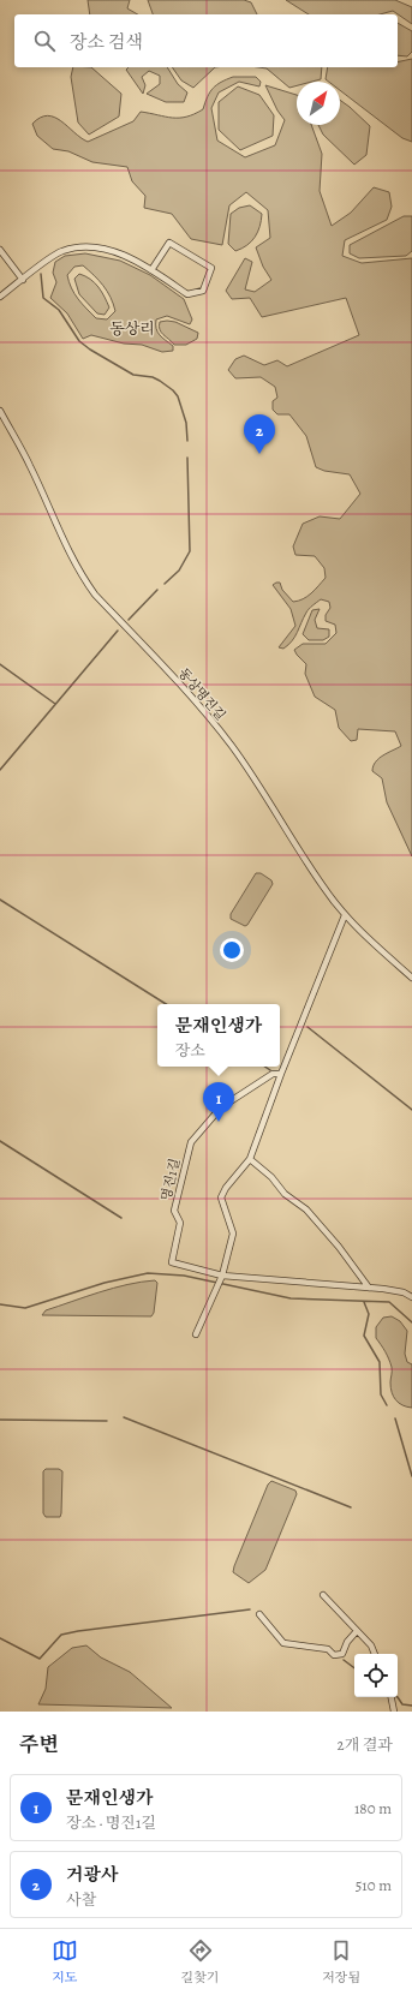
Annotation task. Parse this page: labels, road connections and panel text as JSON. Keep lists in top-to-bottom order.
{
  "streets": {
    "street": ["동상명진길", "명진1길"]
  },
  "districts": ["동상리"],
  "north": "top right",
  "page": {
    "search": "장소 검색",
    "pins": ["2", "1"],
    "popup": ["문재인생가", "장소"],
    "heading": ["주변", "2개 결과"],
    "list": [
      {
        "mark": "1",
        "name": "문재인생가",
        "note": "장소 · 명진1길",
        "value": "180 m"
      },
      {
        "mark": "2",
        "name": "거광사",
        "note": "사찰",
        "value": "510 m"
      }
    ],
    "nav": ["지도", "길찾기", "저장됨"]
  }
}
